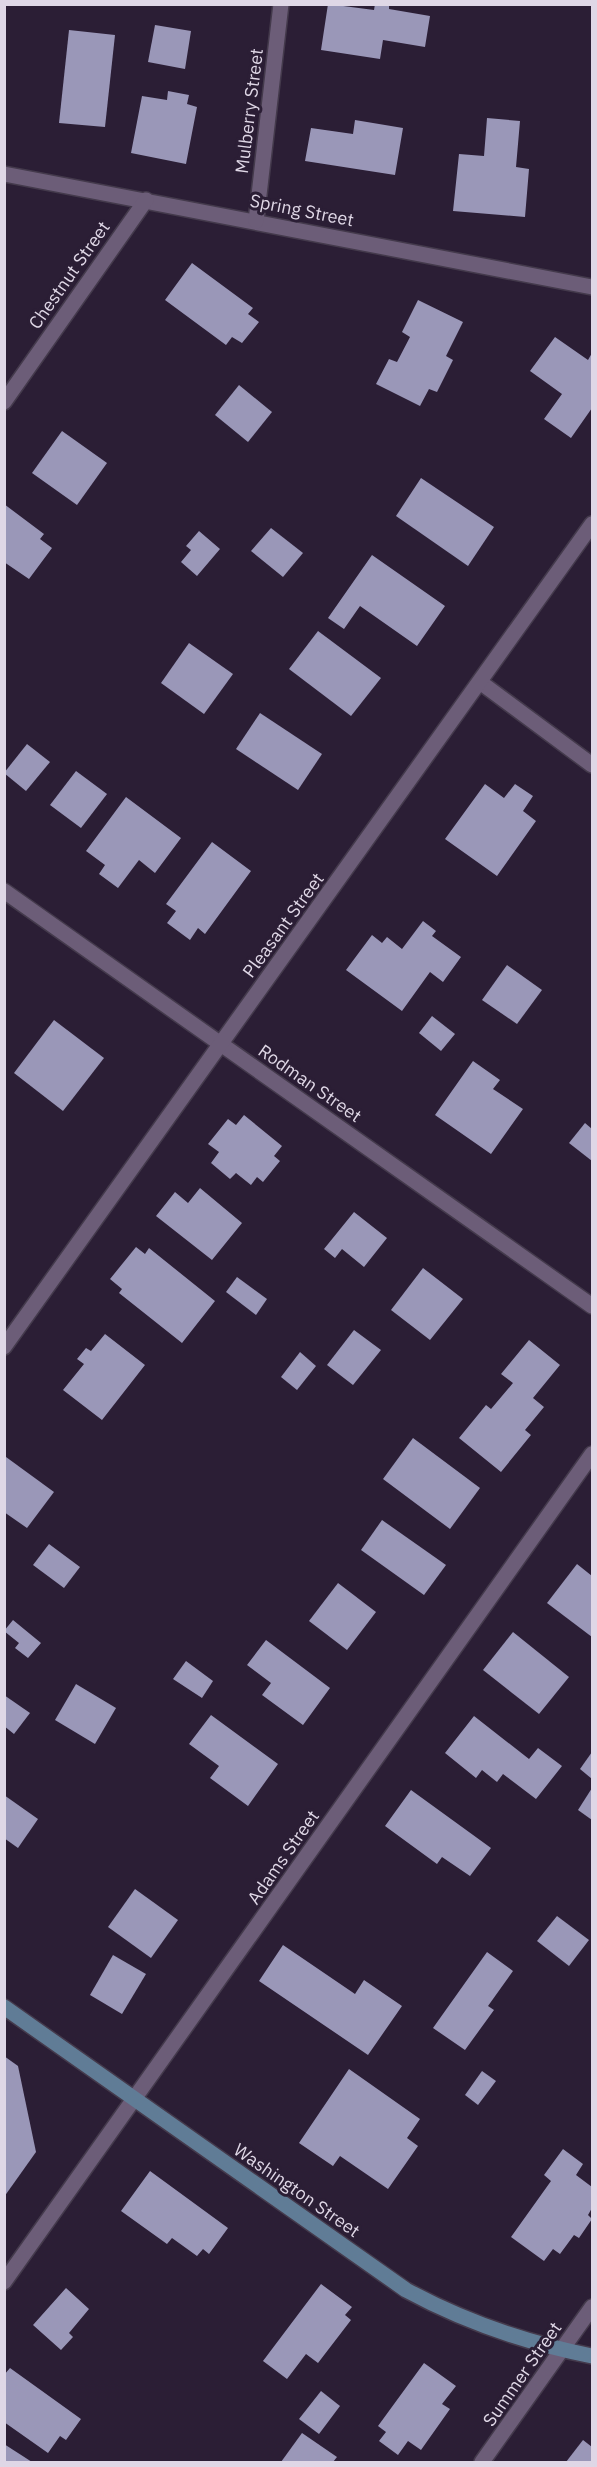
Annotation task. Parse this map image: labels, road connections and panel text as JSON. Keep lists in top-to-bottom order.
{
  "streets": {
    "main road": ["Washington Street"],
    "street": [
      "Mulberry Street",
      "Spring Street",
      "Chestnut Street",
      "Pleasant Street",
      "Rodman Street",
      "Adams Street",
      "Summer Street"
    ]
  },
  "crossings": [
    ["Mulberry Street", "Spring Street"],
    ["Spring Street", "Chestnut Street"],
    ["Pleasant Street", "Rodman Street"],
    ["Adams Street", "Washington Street"],
    ["Washington Street", "Summer Street"]
  ]
}
